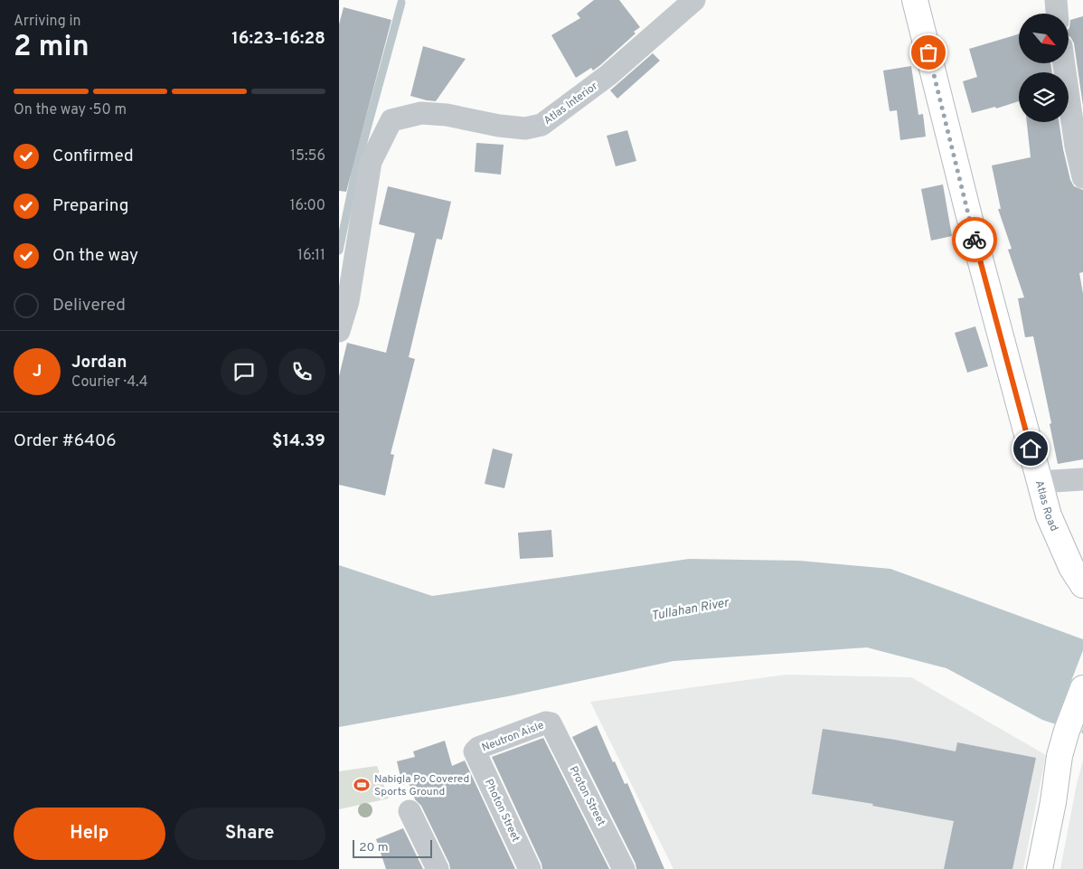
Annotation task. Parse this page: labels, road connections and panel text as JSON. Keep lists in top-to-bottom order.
{
  "streets": {
    "street": [
      "Atlas Interior",
      "Atlas Road",
      "Neutron Aisle",
      "Proton Street",
      "Photon Street"
    ]
  },
  "crossings": [
    ["Neutron Aisle", "Proton Street"],
    ["Neutron Aisle", "Photon Street"]
  ],
  "water": ["Tullahan River"],
  "places": {
    "sports": ["Nabigla Po Covered Sports Ground"]
  },
  "scale_bar": "20 m",
  "north": "bottom right",
  "page": {
    "heading": ["2 min", "Arriving in", "16:23–16:28"],
    "panel": [
      "Jordan",
      "Courier · 4.4",
      "Order #6406",
      "$14.39"
    ],
    "bar": "On the way · 50 m",
    "list": [
      ["Confirmed", "15:56"],
      ["Preparing", "16:00"],
      ["On the way", "16:11"],
      "Delivered"
    ],
    "round": "J",
    "buttons": ["Help", "Share"],
    "scale": "20 m"
  }
}
